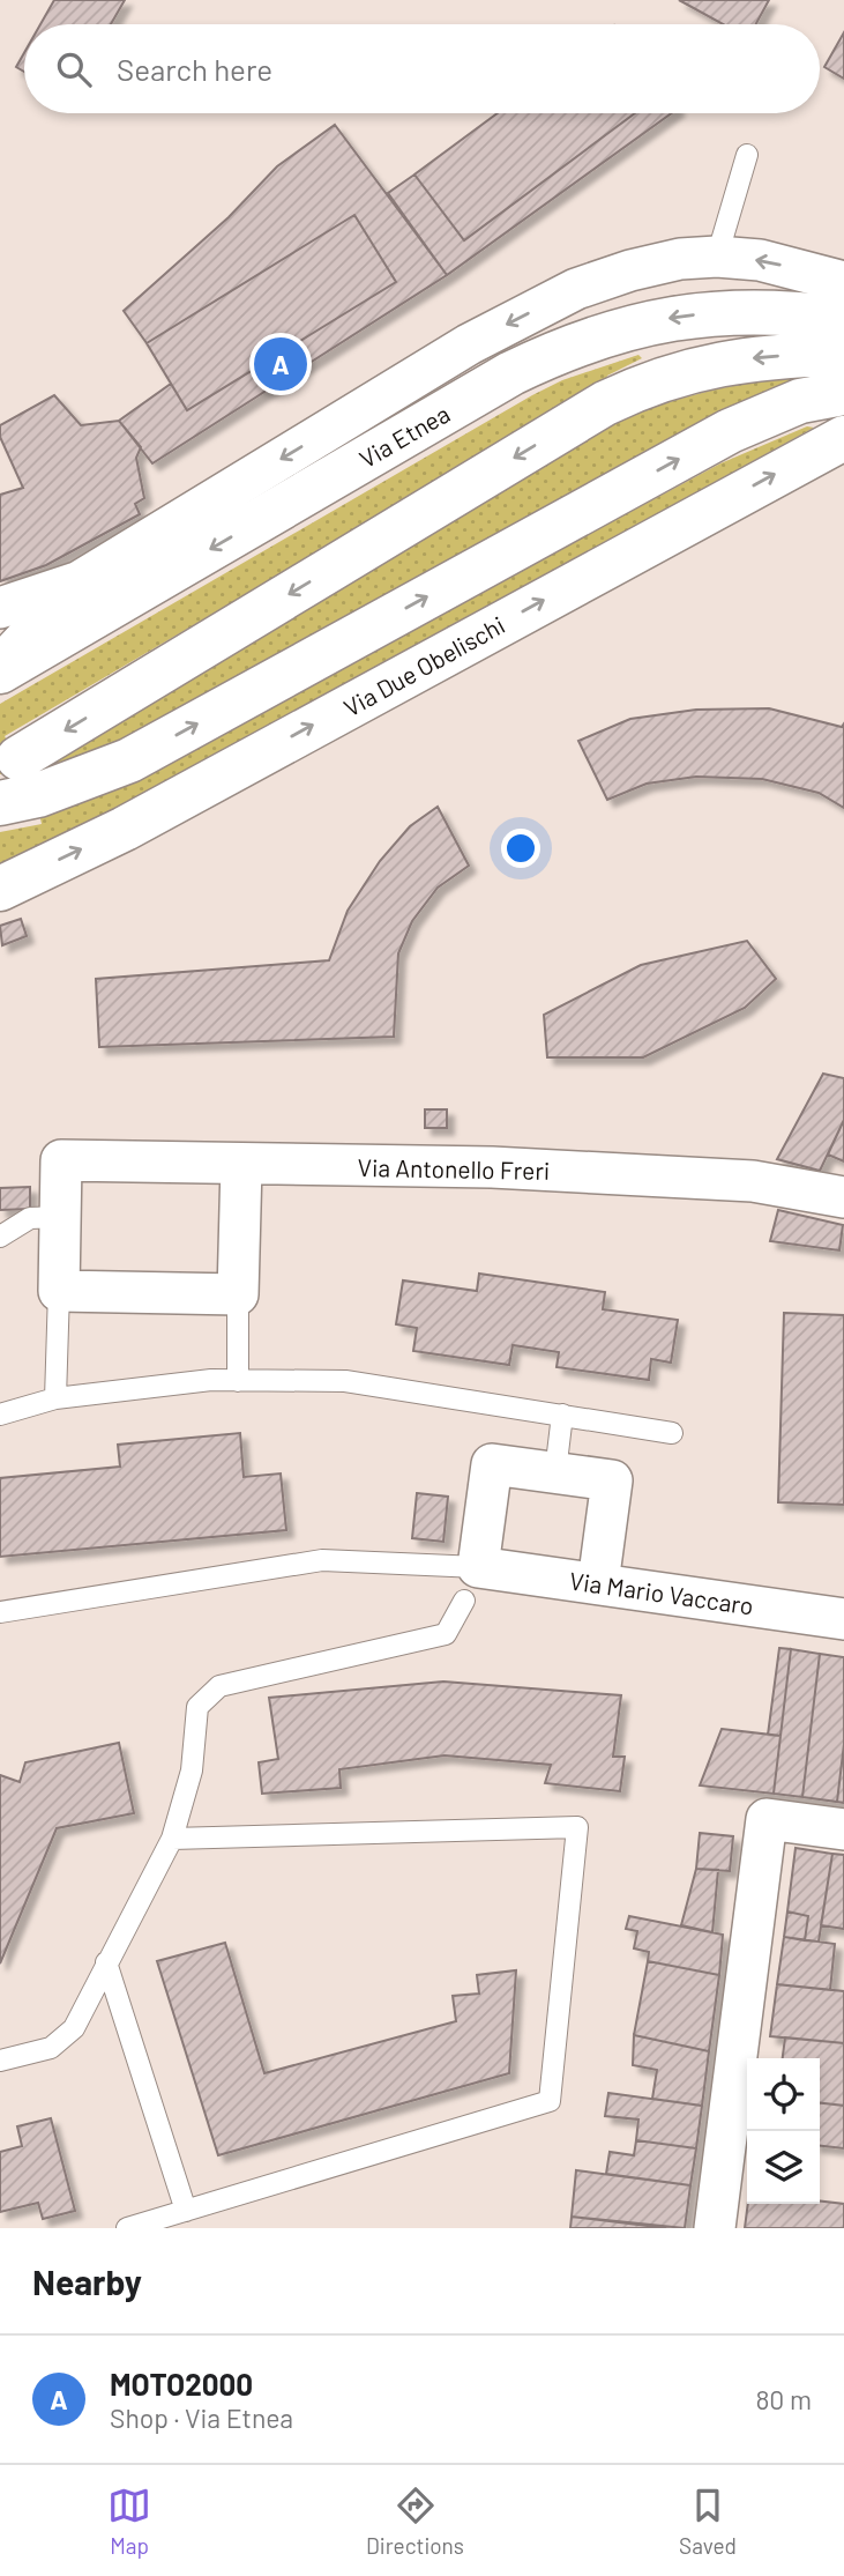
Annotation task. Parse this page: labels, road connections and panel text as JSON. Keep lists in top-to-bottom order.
{
  "streets": {
    "main road": ["Via Etnea", "Via Due Obelischi"],
    "street": ["Via Antonello Freri", "Via Mario Vaccaro"]
  },
  "page": {
    "search": "Search here",
    "pins": "A",
    "heading": "Nearby",
    "list": [
      {
        "mark": "A",
        "name": "MOTO2000",
        "note": "Shop · Via Etnea",
        "value": "80 m"
      }
    ],
    "nav": ["Map", "Directions", "Saved"]
  }
}
